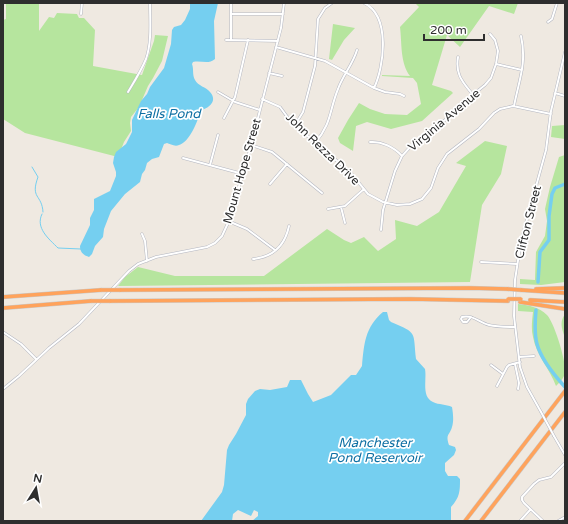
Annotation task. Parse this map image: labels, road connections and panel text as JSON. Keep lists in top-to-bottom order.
{
  "streets": {
    "street": [
      "Virginia Avenue",
      "John Rezza Drive",
      "Mount Hope Street",
      "Clifton Street"
    ]
  },
  "crossings": [
    ["Virginia Avenue", "John Rezza Drive"],
    ["John Rezza Drive", "Mount Hope Street"]
  ],
  "water": ["Falls Pond", "Manchester Pond Reservoir"],
  "scale_bar": "200 m",
  "north": "top"
}
